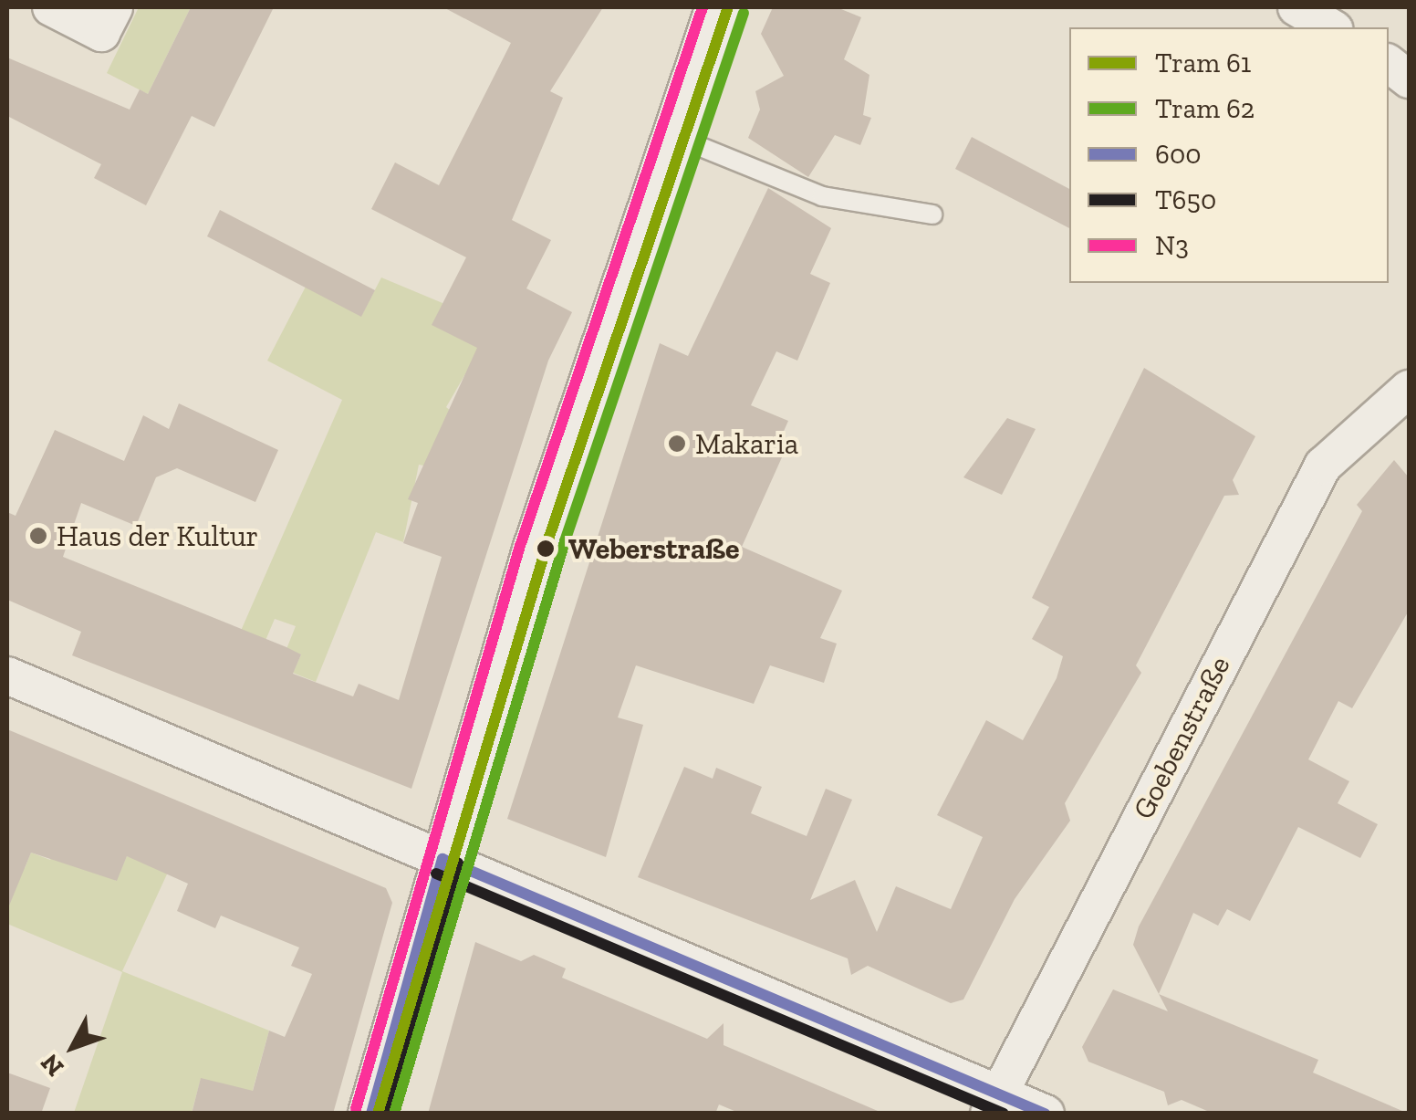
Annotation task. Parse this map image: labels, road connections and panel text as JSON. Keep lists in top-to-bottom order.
{
  "streets": {
    "street": ["Goebenstraße"]
  },
  "places": ["Makaria", "Haus der Kultur", "Weberstraße"],
  "lines": [
    "tram line 61",
    "transit line N3",
    "tram line 62",
    "transit line 600",
    "transit line T650"
  ],
  "legend": [
    "Tram 61",
    "Tram 62",
    "600",
    "T650",
    "N3"
  ],
  "north": "bottom left"
}
